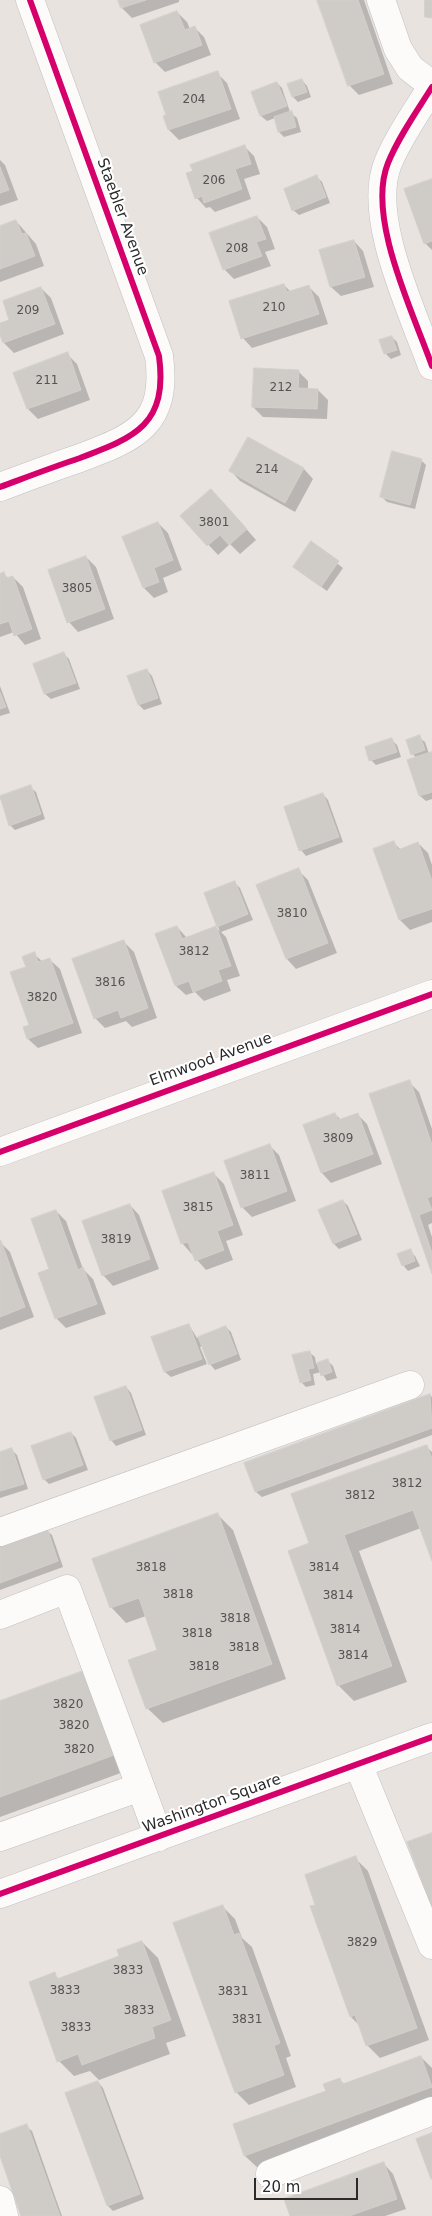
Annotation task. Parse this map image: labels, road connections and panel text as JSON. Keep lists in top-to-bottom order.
{
  "streets": {
    "street": ["Staebler Avenue", "Elmwood Avenue", "Washington Square"]
  },
  "house_numbers": [
    "204",
    "206",
    "208",
    "210",
    "209",
    "211",
    "212",
    "214",
    "3801",
    "3805",
    "3810",
    "3812",
    "3816",
    "3820",
    "3809",
    "3811",
    "3815",
    "3819",
    "3812",
    "3812",
    "3818",
    "3814",
    "3818",
    "3814",
    "3818",
    "3814",
    "3818",
    "3818",
    "3814",
    "3818",
    "3820",
    "3820",
    "3820",
    "3829",
    "3833",
    "3833",
    "3831",
    "3833",
    "3831",
    "3833"
  ],
  "scale_bar": "20 m"
}
